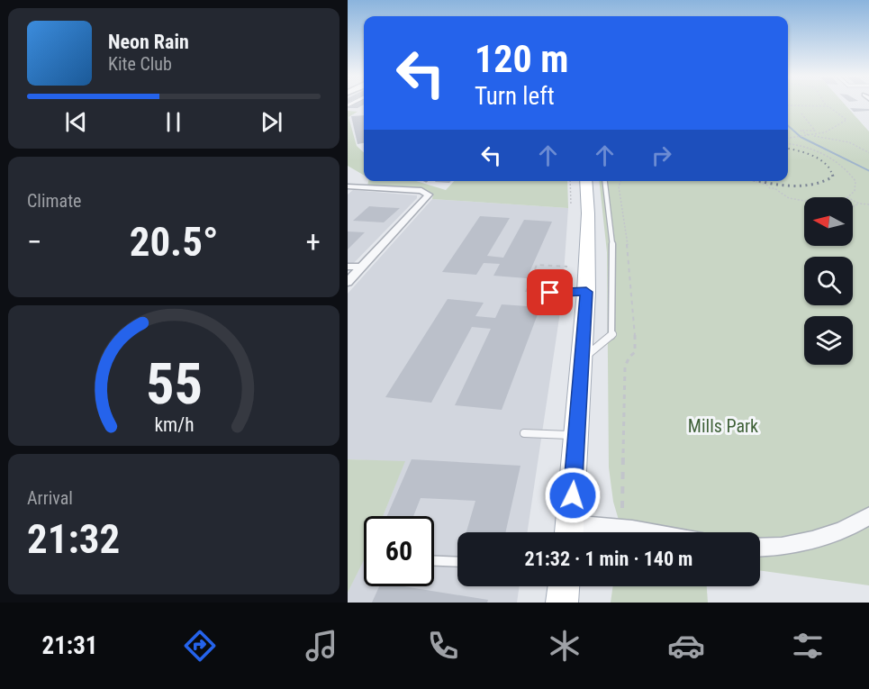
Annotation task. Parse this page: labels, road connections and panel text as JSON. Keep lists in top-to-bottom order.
{
  "parks": ["Mills Park"],
  "north": "left",
  "page": {
    "turn": ["120 m", "Turn left"],
    "song": ["Neon Rain", "Kite Club"],
    "tile": [
      "Climate",
      ["Arrival", "21:32"]
    ],
    "heat": ["−", "20.5°", "+"],
    "limit": "60",
    "trip": "21:32 · 1 min · 140 m",
    "tabs": "21:31",
    "gauge": ["55", "km/h"]
  }
}
